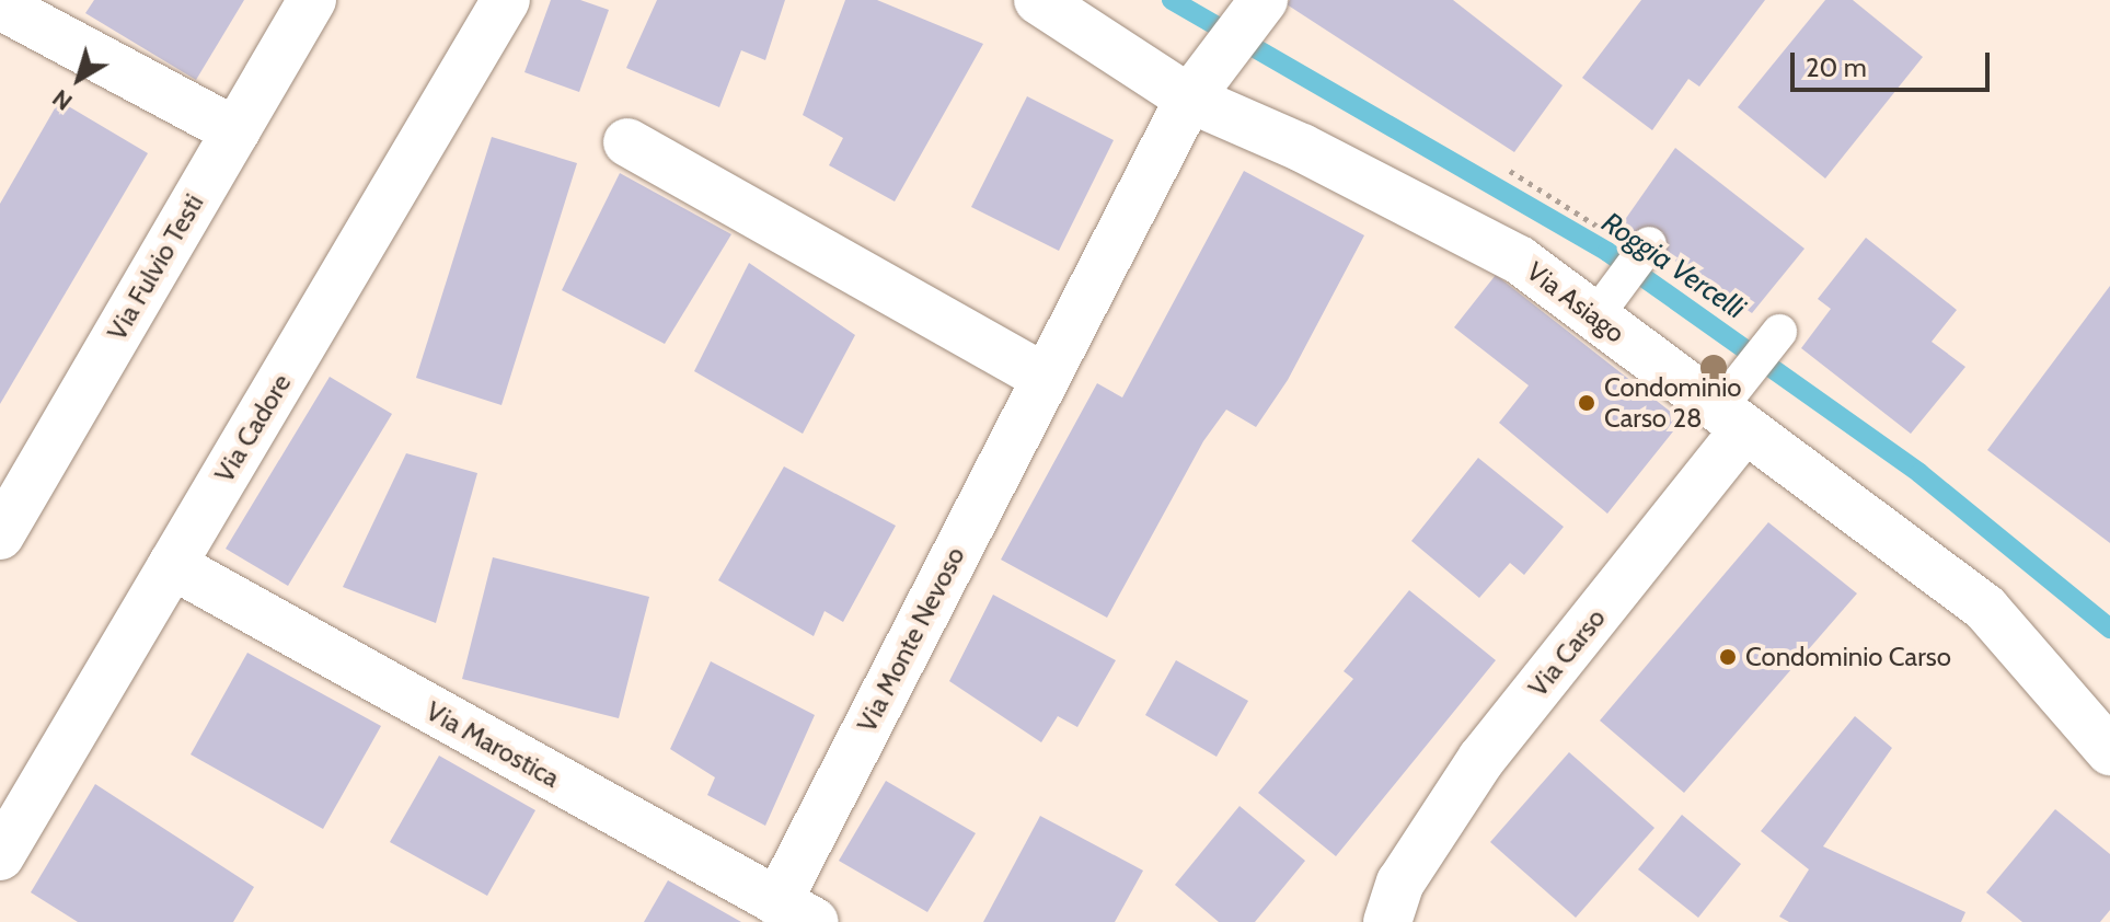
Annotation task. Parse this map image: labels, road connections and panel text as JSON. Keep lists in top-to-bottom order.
{
  "streets": {
    "street": [
      "Via Fulvio Testi",
      "Via Asiago",
      "Via Cadore",
      "Via Monte Nevoso",
      "Via Carso",
      "Via Marostica"
    ]
  },
  "crossings": [
    ["Via Asiago", "Via Monte Nevoso"],
    ["Via Asiago", "Via Carso"],
    ["Via Cadore", "Via Marostica"],
    ["Via Monte Nevoso", "Via Marostica"]
  ],
  "water": ["Roggia Vercelli"],
  "places": ["Condominio Carso 28", "Condominio Carso"],
  "scale_bar": "20 m",
  "north": "bottom left"
}
